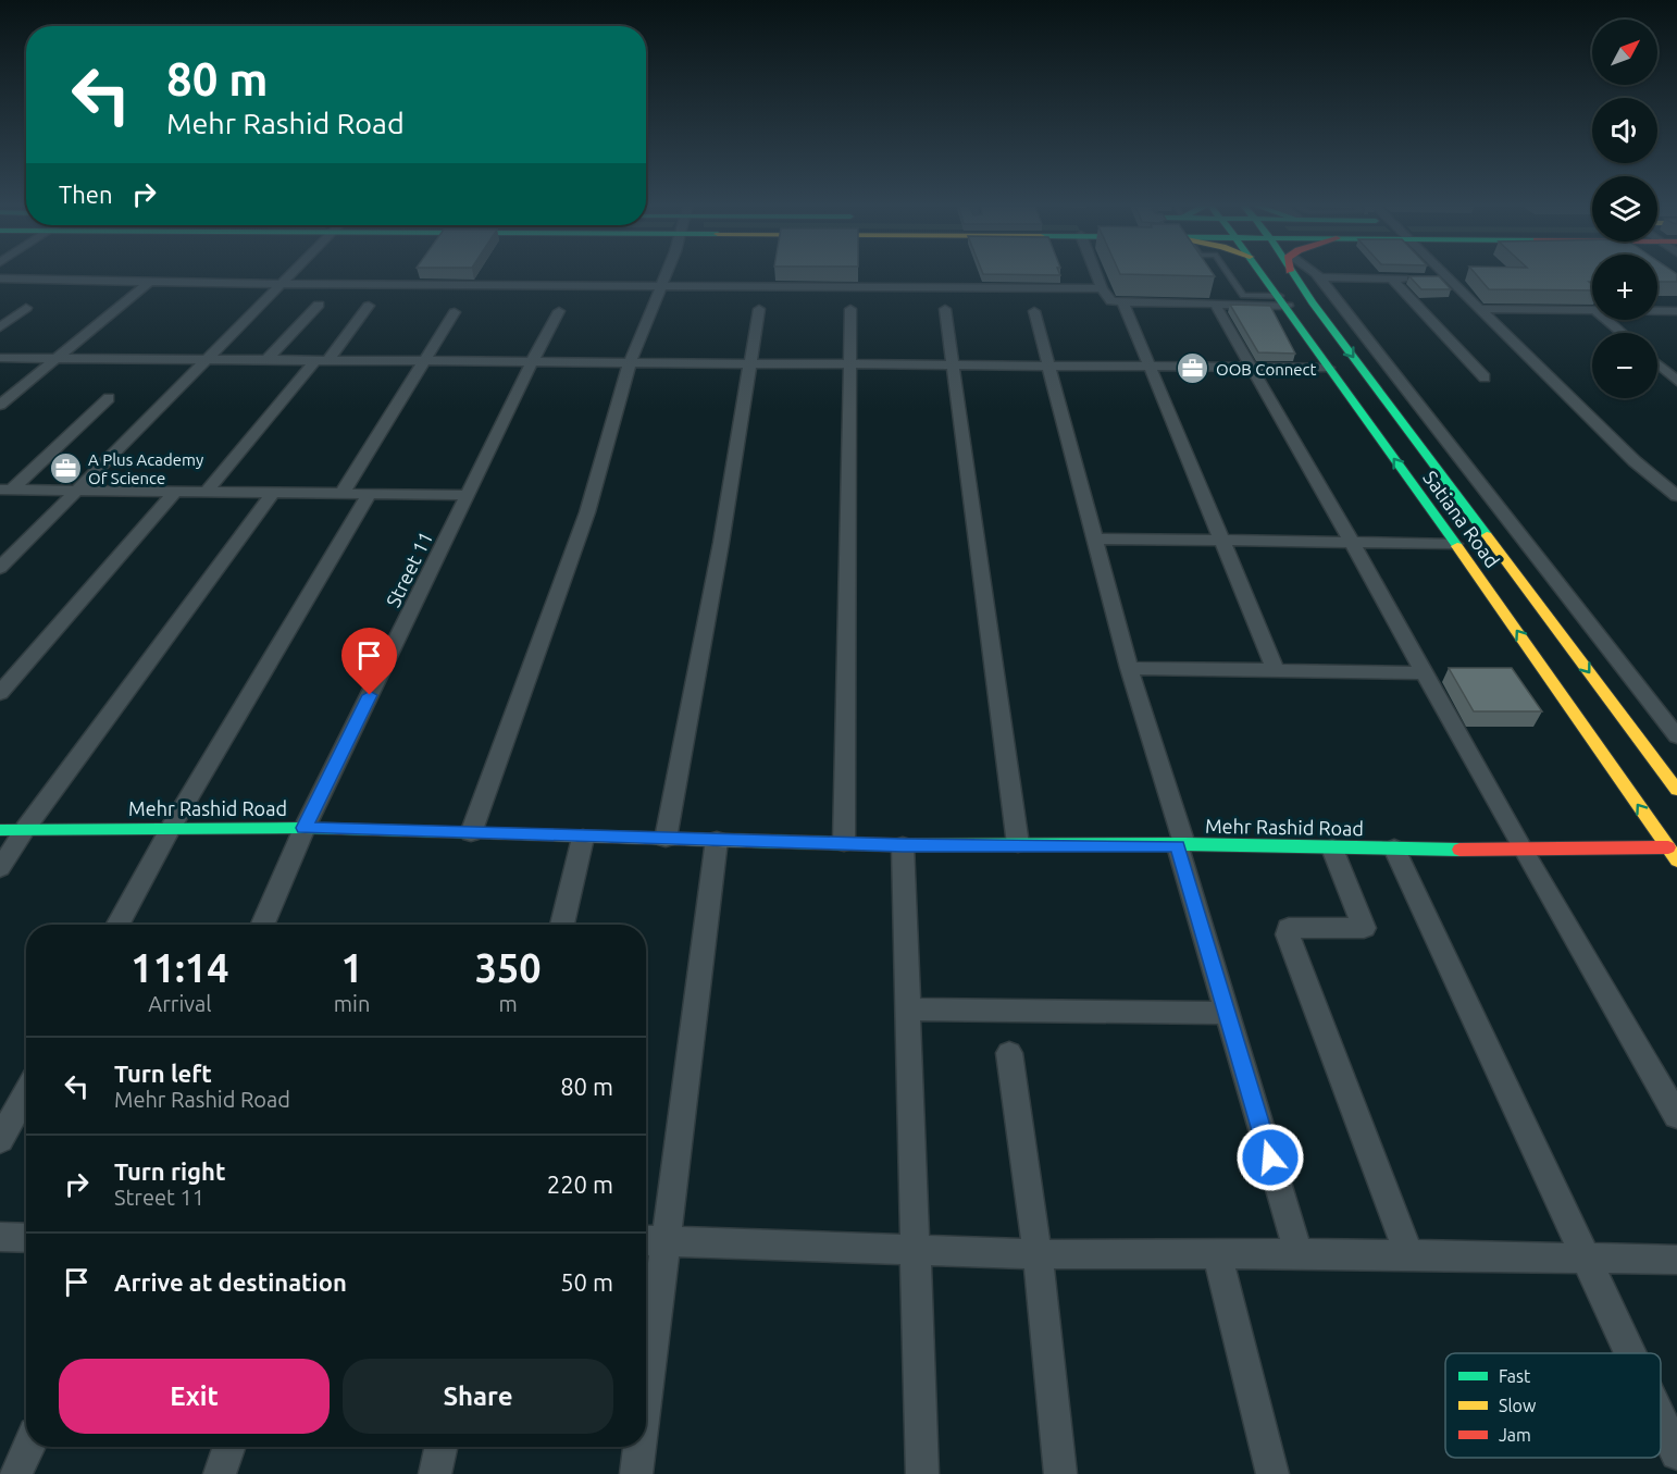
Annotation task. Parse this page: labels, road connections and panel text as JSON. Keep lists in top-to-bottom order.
{
  "streets": {
    "main road": ["Satiana Road", "Mehr Rashid Road"],
    "street": ["Street 11"]
  },
  "crossings": [
    ["Satiana Road", "Mehr Rashid Road"],
    ["Street 11", "Mehr Rashid Road"]
  ],
  "places": {
    "office": ["OOB Connect", "A Plus Academy Of Science"]
  },
  "legend": ["Fast", "Slow", "Jam"],
  "north": "top right",
  "page": {
    "map_buttons": ["+", "−"],
    "turn": ["80 m", "Mehr Rashid Road"],
    "then": "Then",
    "eta": [
      "11:14",
      "Arrival",
      "1",
      "min",
      "350",
      "m"
    ],
    "list": [
      {
        "name": "Turn left",
        "note": "Mehr Rashid Road",
        "value": "80 m"
      },
      {
        "name": "Turn right",
        "note": "Street 11",
        "value": "220 m"
      },
      {
        "name": "Arrive at destination",
        "value": "50 m"
      }
    ],
    "buttons": ["Exit", "Share"]
  }
}
